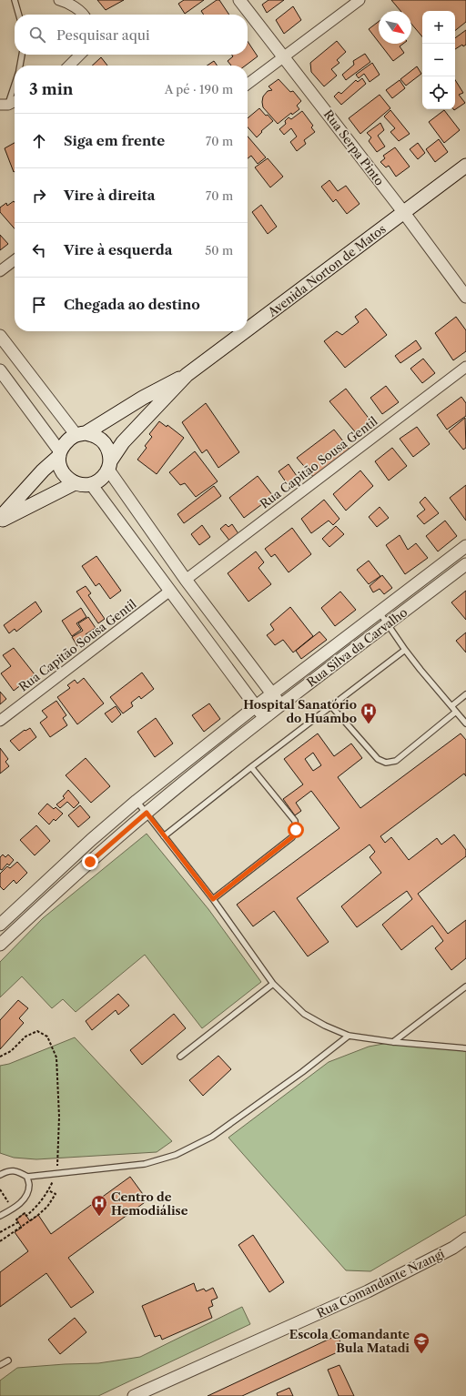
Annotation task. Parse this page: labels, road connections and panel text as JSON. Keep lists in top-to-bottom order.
{
  "streets": {
    "main road": ["Avenida Norton de Matos"],
    "street": [
      "Rua Serpa Pinto",
      "Rua Capitão Sousa Gentil",
      "Rua Silva da Carvalho",
      "Rua Comandante Nzangi"
    ]
  },
  "crossings": [
    ["Rua Serpa Pinto", "Avenida Norton de Matos"]
  ],
  "places": {
    "hospital": ["Hospital Sanatório do Huambo", "Centro de Hemodiálise"],
    "school or university": ["Escola Comandante Bula Matadi"]
  },
  "north": "bottom right",
  "page": {
    "map_buttons": ["+", "−"],
    "search": "Pesquisar aqui",
    "heading": ["3 min", "A pé · 190 m"],
    "list": [
      ["Siga em frente", "70 m"],
      ["Vire à direita", "70 m"],
      ["Vire à esquerda", "50 m"],
      "Chegada ao destino"
    ]
  }
}
